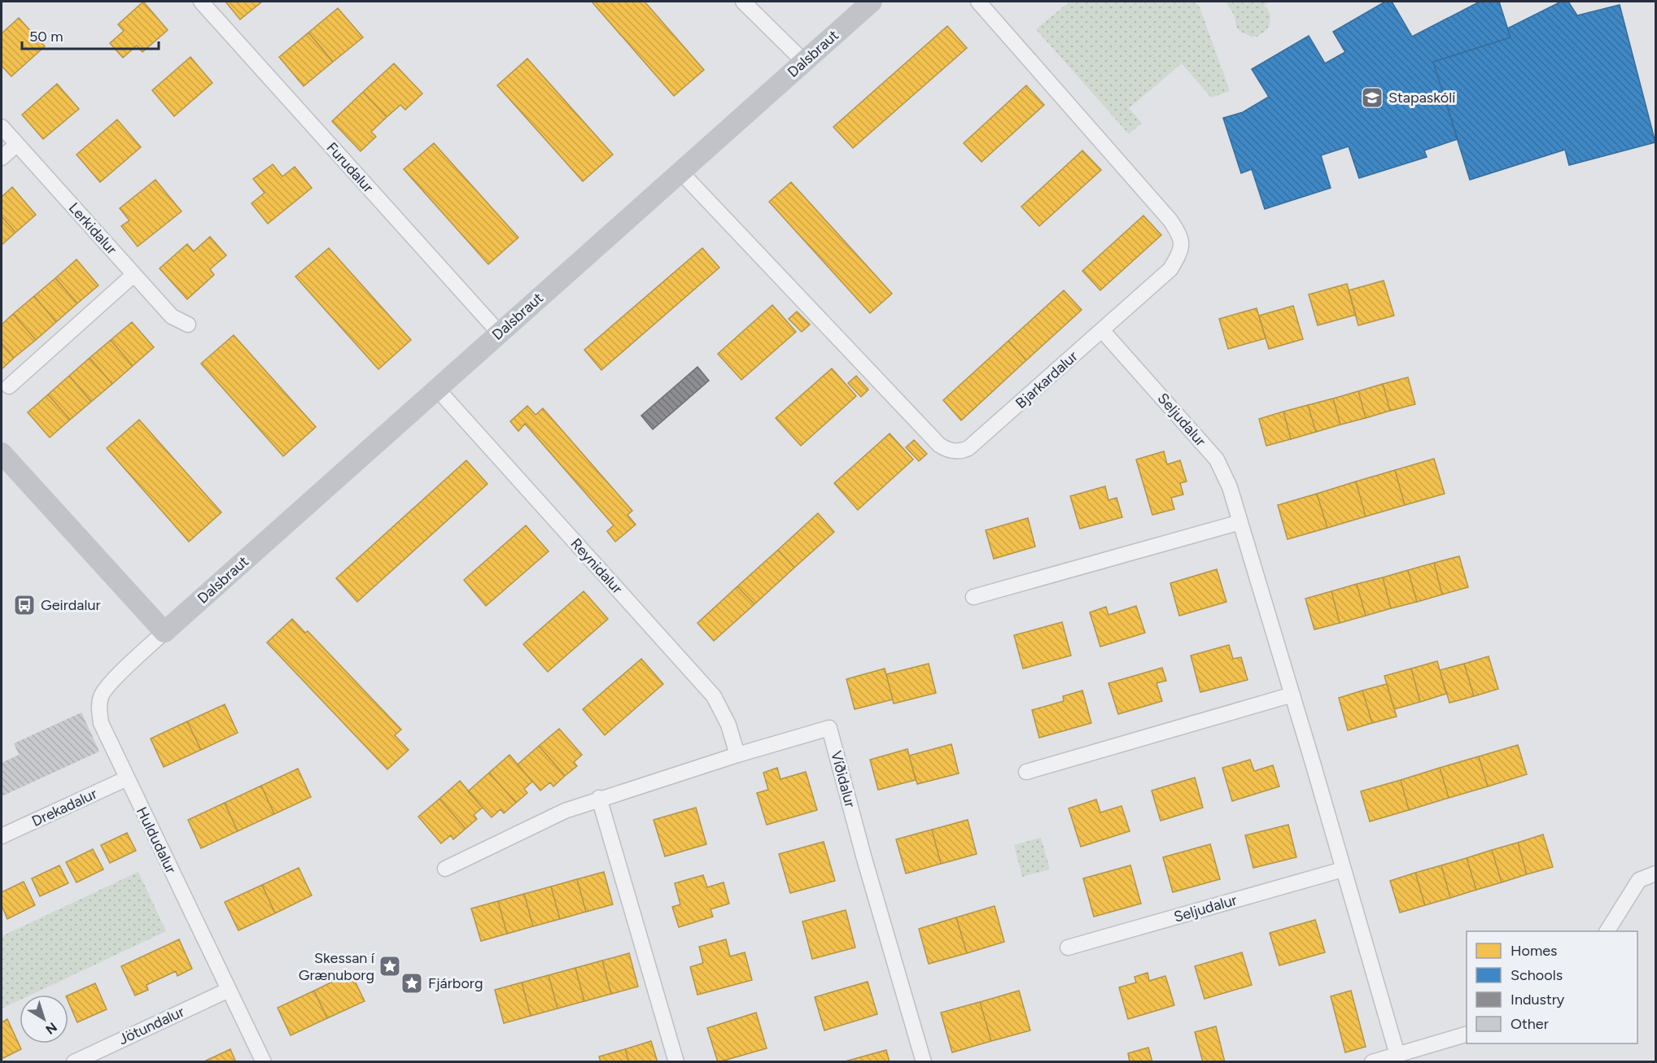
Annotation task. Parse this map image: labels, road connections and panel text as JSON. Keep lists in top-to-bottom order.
{
  "streets": {
    "street": [
      "Dalsbraut",
      "Furudalur",
      "Lerkidalur",
      "Bjarkardalur",
      "Seljudalur",
      "Reynidalur",
      "Víðidalur",
      "Drekadalur",
      "Huldudalur",
      "Jötundalur"
    ]
  },
  "crossings": [
    ["Dalsbraut", "Furudalur"],
    ["Dalsbraut", "Bjarkardalur"],
    ["Dalsbraut", "Reynidalur"],
    ["Dalsbraut", "Huldudalur"],
    ["Bjarkardalur", "Seljudalur"],
    ["Reynidalur", "Víðidalur"],
    ["Drekadalur", "Huldudalur"],
    ["Huldudalur", "Jötundalur"]
  ],
  "places": {
    "school or university": ["Stapaskóli"],
    "bus stop": ["Geirdalur"],
    "place": ["Skessan í Grænuborg", "Fjárborg"]
  },
  "legend": [
    "Homes",
    "Schools",
    "Industry",
    "Other"
  ],
  "scale_bar": "50 m",
  "north": "bottom right"
}
